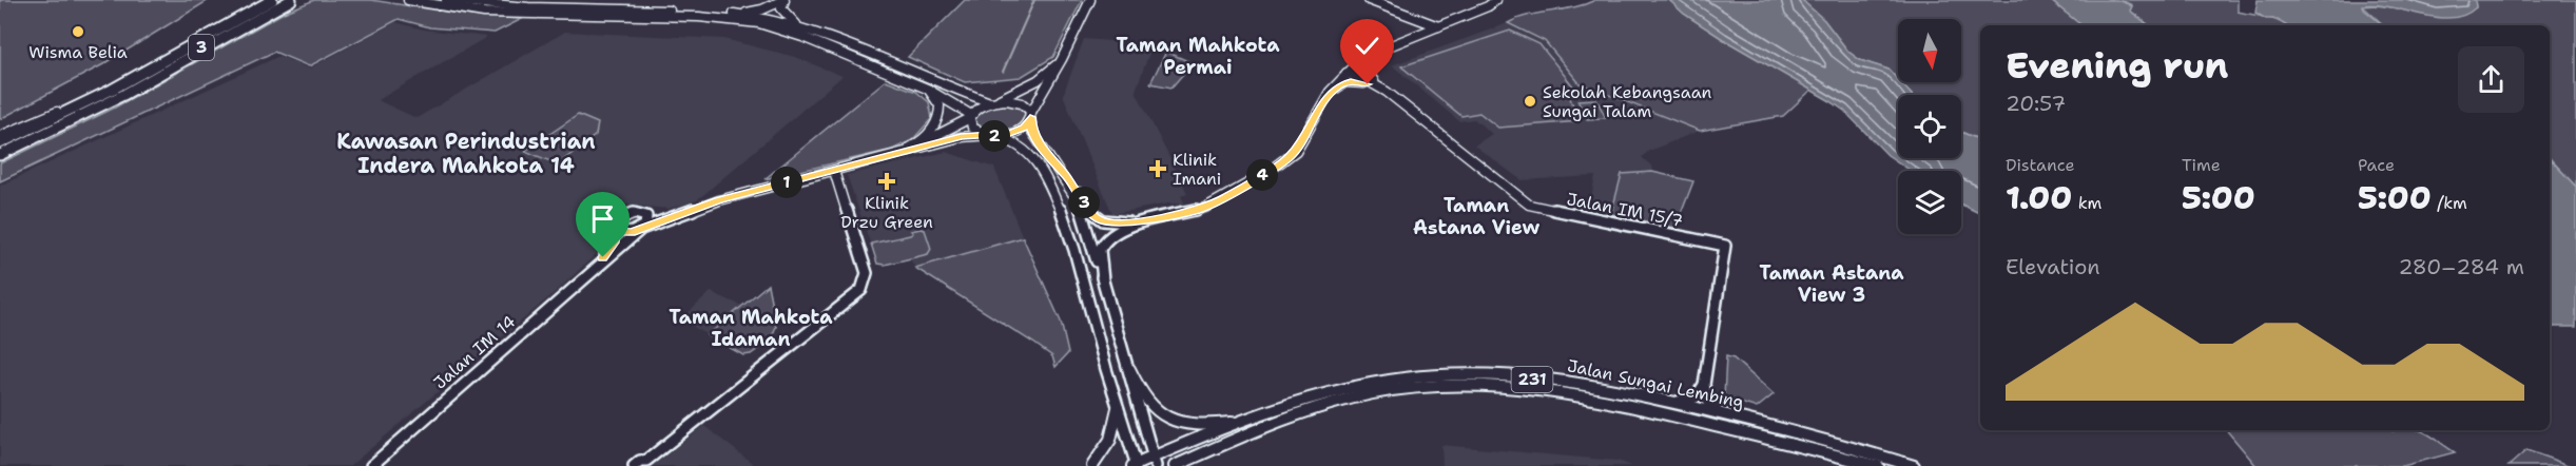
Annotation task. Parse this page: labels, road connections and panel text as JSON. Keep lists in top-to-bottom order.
{
  "streets": {
    "highway": ["3"],
    "main road": ["231", "Jalan Sungai Lembing"],
    "street": ["Jalan IM 15/7", "Jalan IM 14"]
  },
  "districts": [
    "Taman Mahkota Permai",
    "Kawasan Perindustrian Indera Mahkota 14",
    "Taman Astana View",
    "Taman Astana View 3",
    "Taman Mahkota Idaman"
  ],
  "places": {
    "other": ["Wisma Belia", "Sekolah Kebangsaan Sungai Talam"],
    "health": ["Klinik Imani", "Klinik Drzu Green"]
  },
  "north": "bottom",
  "page": {
    "heading": ["Evening run", "20:57"],
    "pins": [
      "2",
      "4",
      "1",
      "3"
    ],
    "stats": [
      ["Distance", "1.00 km"],
      ["Time", "5:00"],
      ["Pace", "5:00 /km"]
    ],
    "chart": ["Elevation", "280–284 m"]
  }
}
